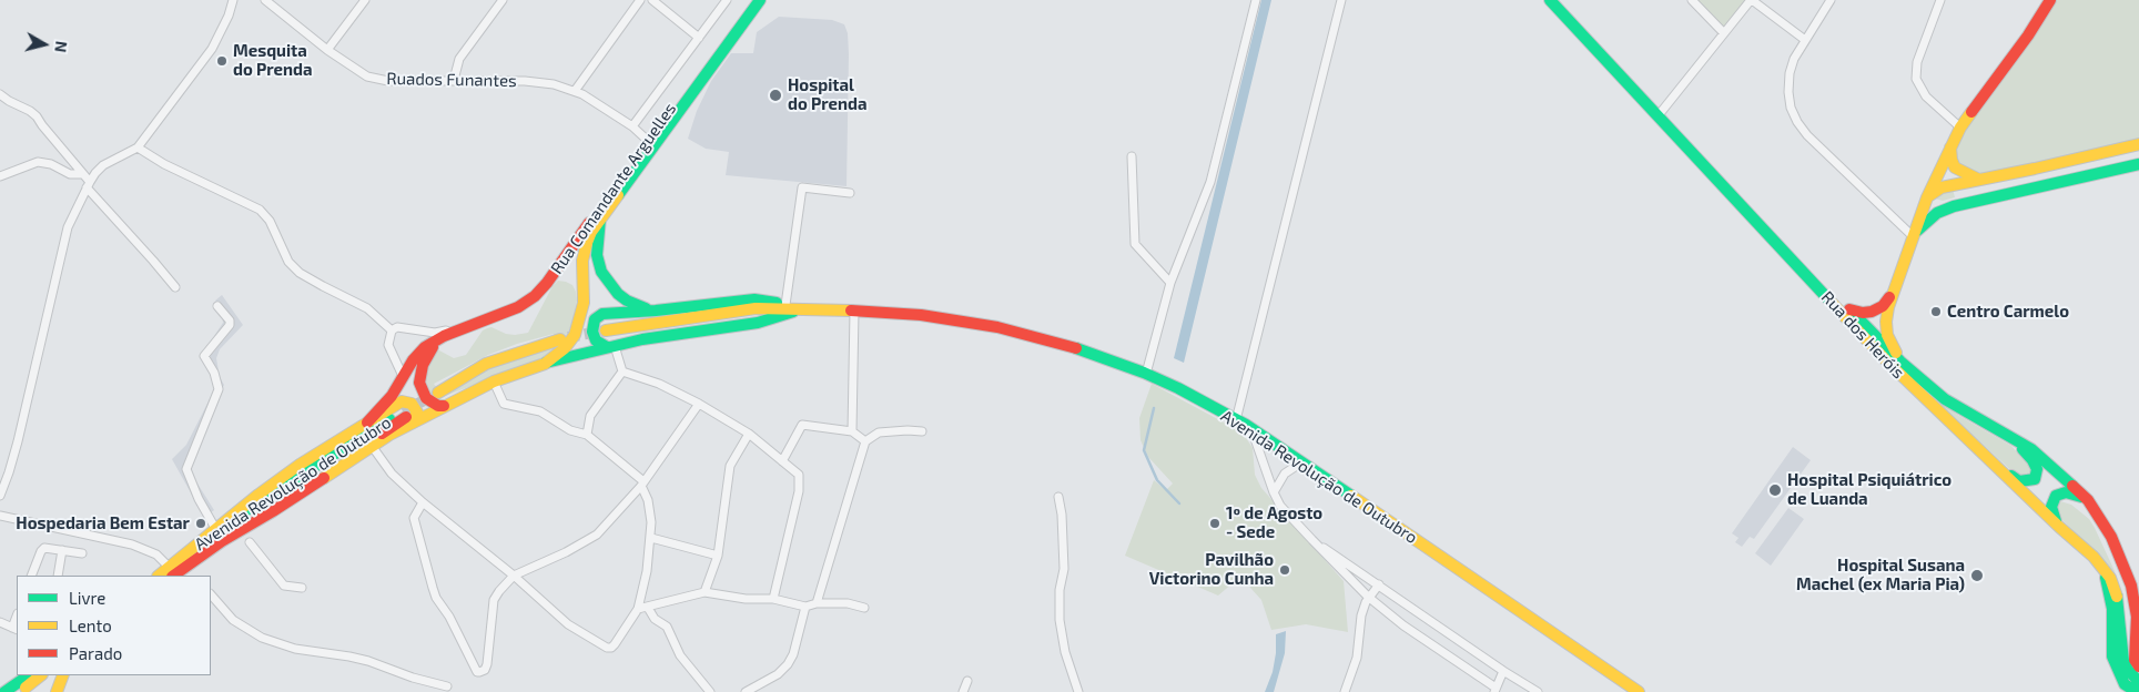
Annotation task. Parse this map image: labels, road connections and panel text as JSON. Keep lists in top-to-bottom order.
{
  "streets": {
    "main road": ["Rua Comandante Arguelles", "Rua dos Heróis", "Avenida Revolução de Outubro"],
    "street": ["Ruados Funantes"]
  },
  "crossings": [
    ["Ruados Funantes", "Rua Comandante Arguelles"],
    ["Rua Comandante Arguelles", "Avenida Revolução de Outubro"]
  ],
  "places": [
    "Mesquita do Prenda",
    "Hospital do Prenda",
    "Centro Carmelo",
    "Hospital Psiquiátrico de Luanda",
    "Hospedaria Bem Estar",
    "1º de Agosto - Sede",
    "Pavilhão Victorino Cunha",
    "Hospital Susana Machel (ex Maria Pia)"
  ],
  "legend": ["Livre", "Lento", "Parado"],
  "north": "right"
}
